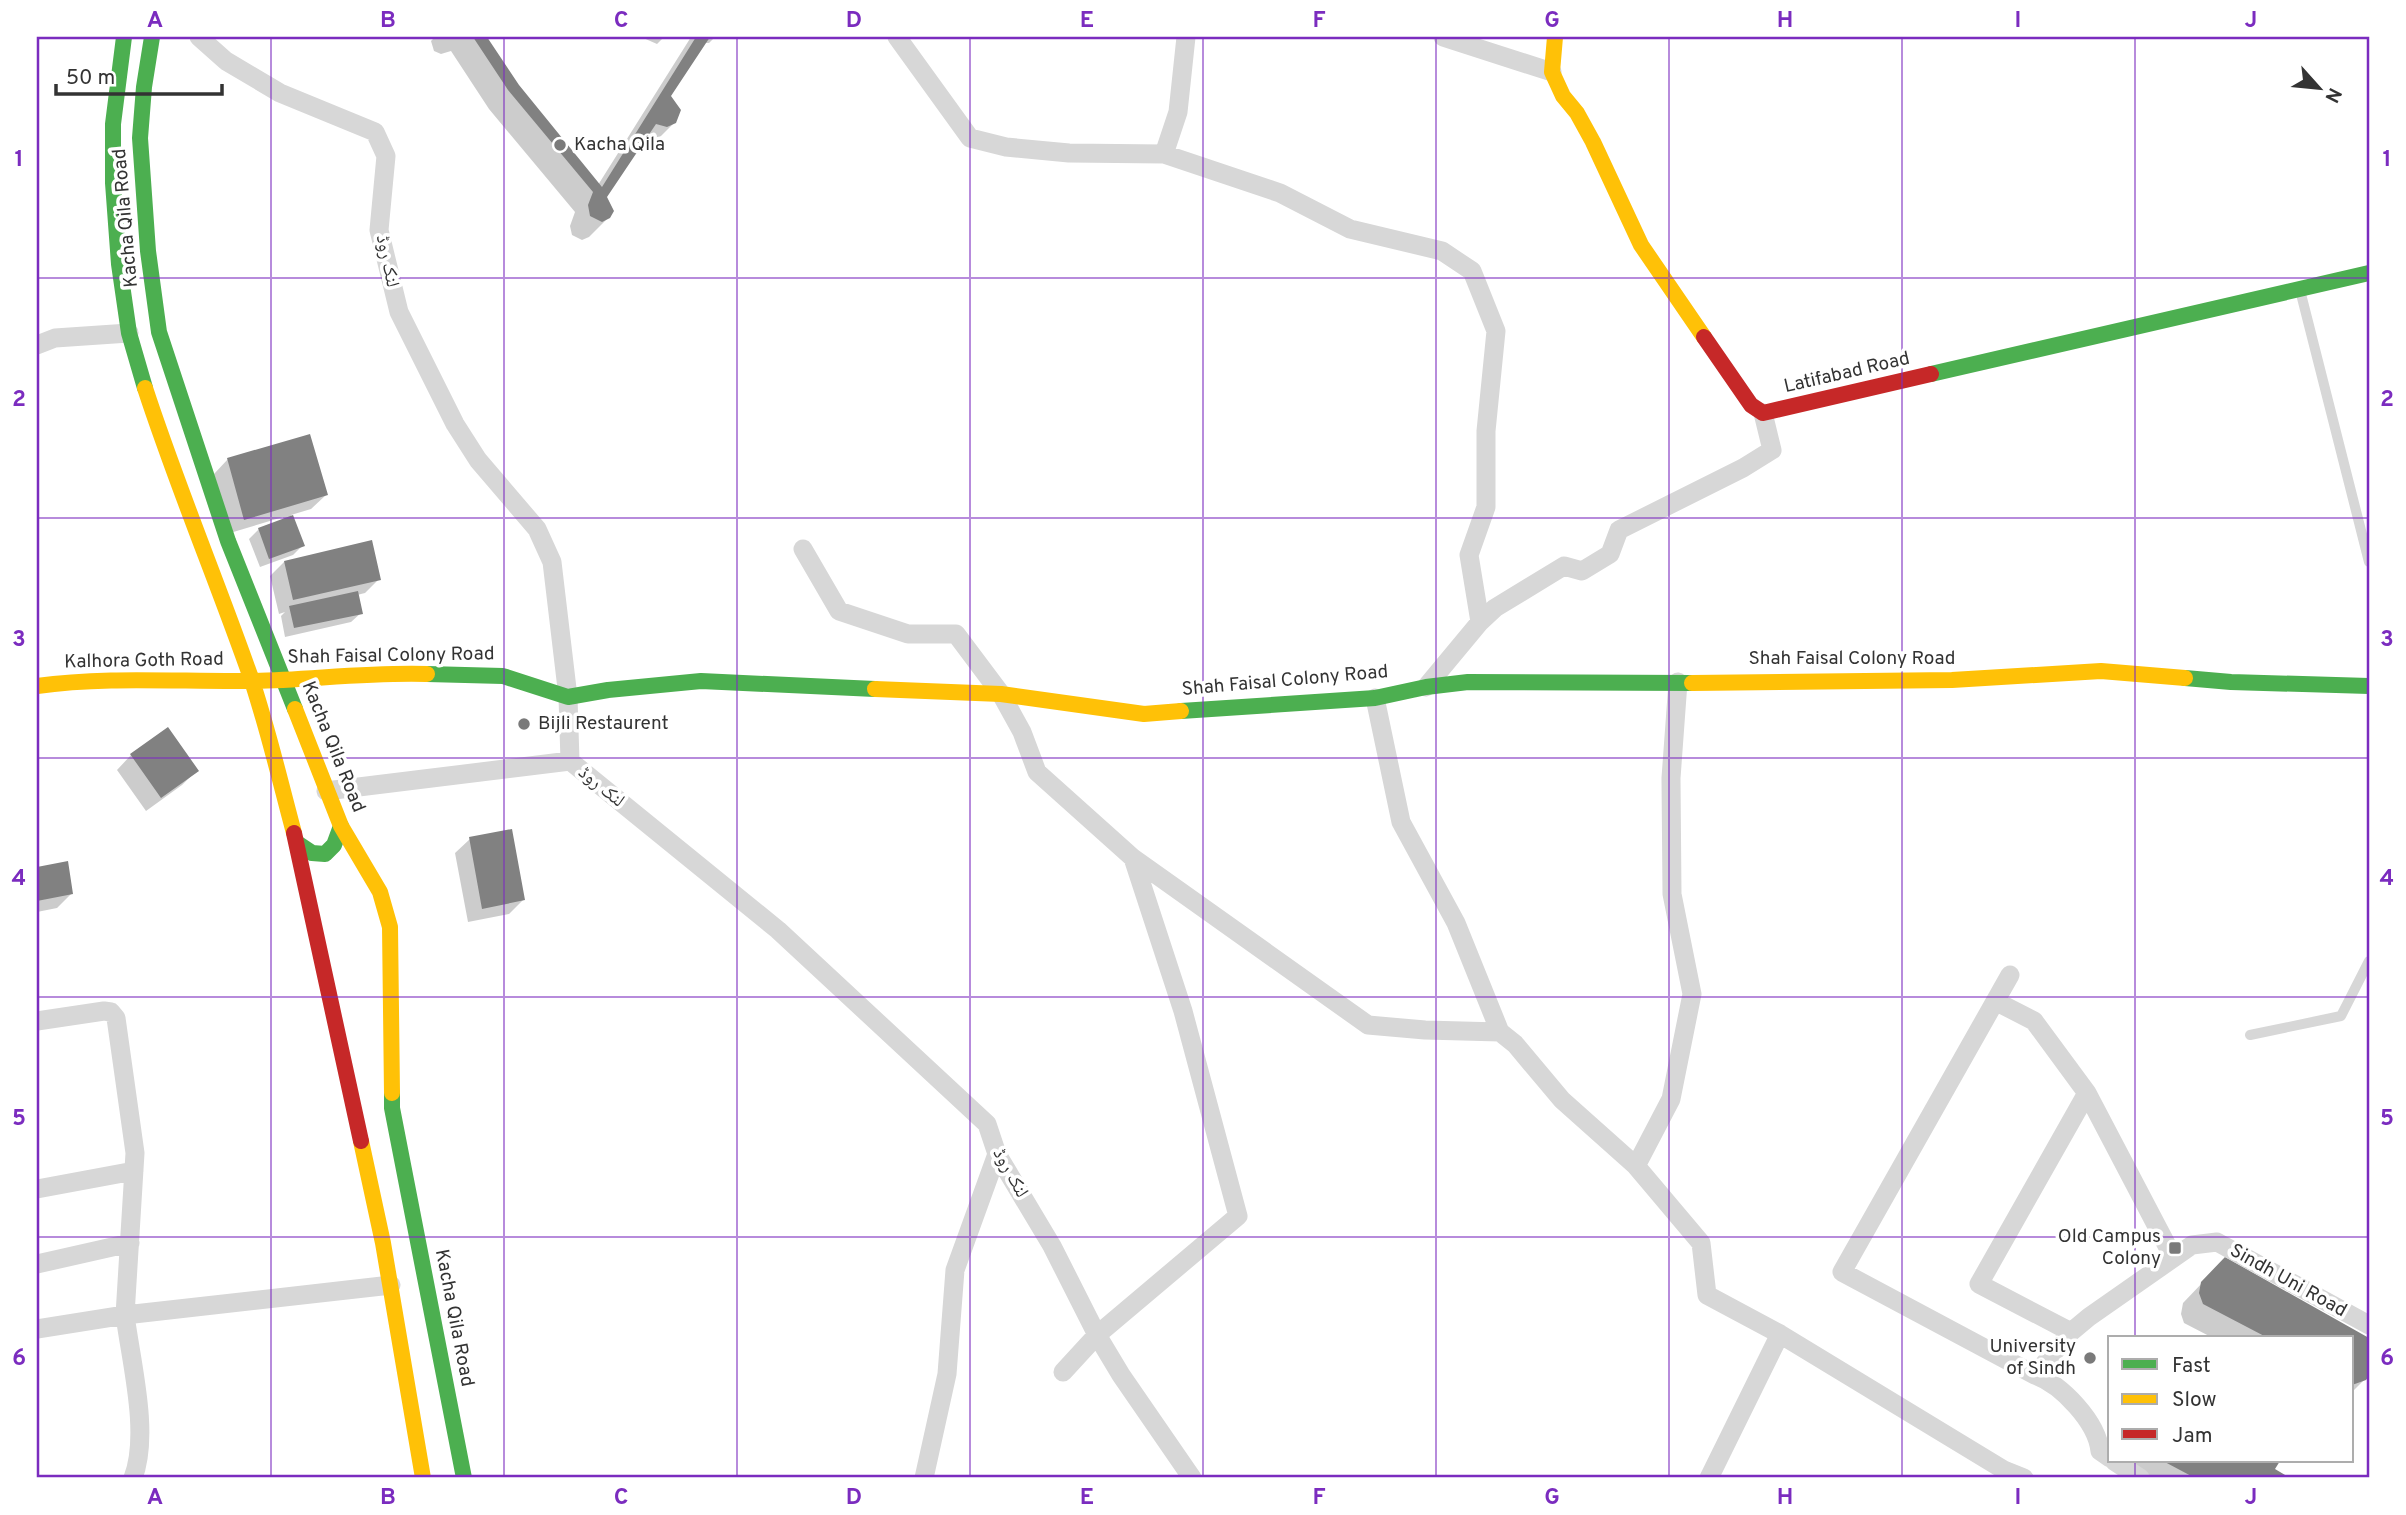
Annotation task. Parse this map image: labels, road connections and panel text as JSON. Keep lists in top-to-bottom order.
{
  "streets": {
    "street": [
      "Kacha Qila Road",
      "لنک روڈ",
      "Latifabad Road",
      "Shah Faisal Colony Road",
      "Kalhora Goth Road",
      "Sindh Uni Road"
    ]
  },
  "crossings": [
    ["Kacha Qila Road", "Shah Faisal Colony Road"],
    ["Kacha Qila Road", "Kalhora Goth Road"],
    ["لنک روڈ", "Shah Faisal Colony Road"],
    ["Shah Faisal Colony Road", "Kalhora Goth Road"]
  ],
  "places": {
    "other": ["Kacha Qila", "Bijli Restaurent", "University of Sindh"],
    "transit": ["Old Campus Colony"]
  },
  "legend": ["Fast", "Slow", "Jam"],
  "scale_bar": "50 m",
  "north": "bottom right",
  "grid": {
    "columns": [
      "A",
      "B",
      "C",
      "D",
      "E",
      "F",
      "G",
      "H",
      "I",
      "J"
    ],
    "rows": [
      "1",
      "2",
      "3",
      "4",
      "5",
      "6"
    ]
  }
}
